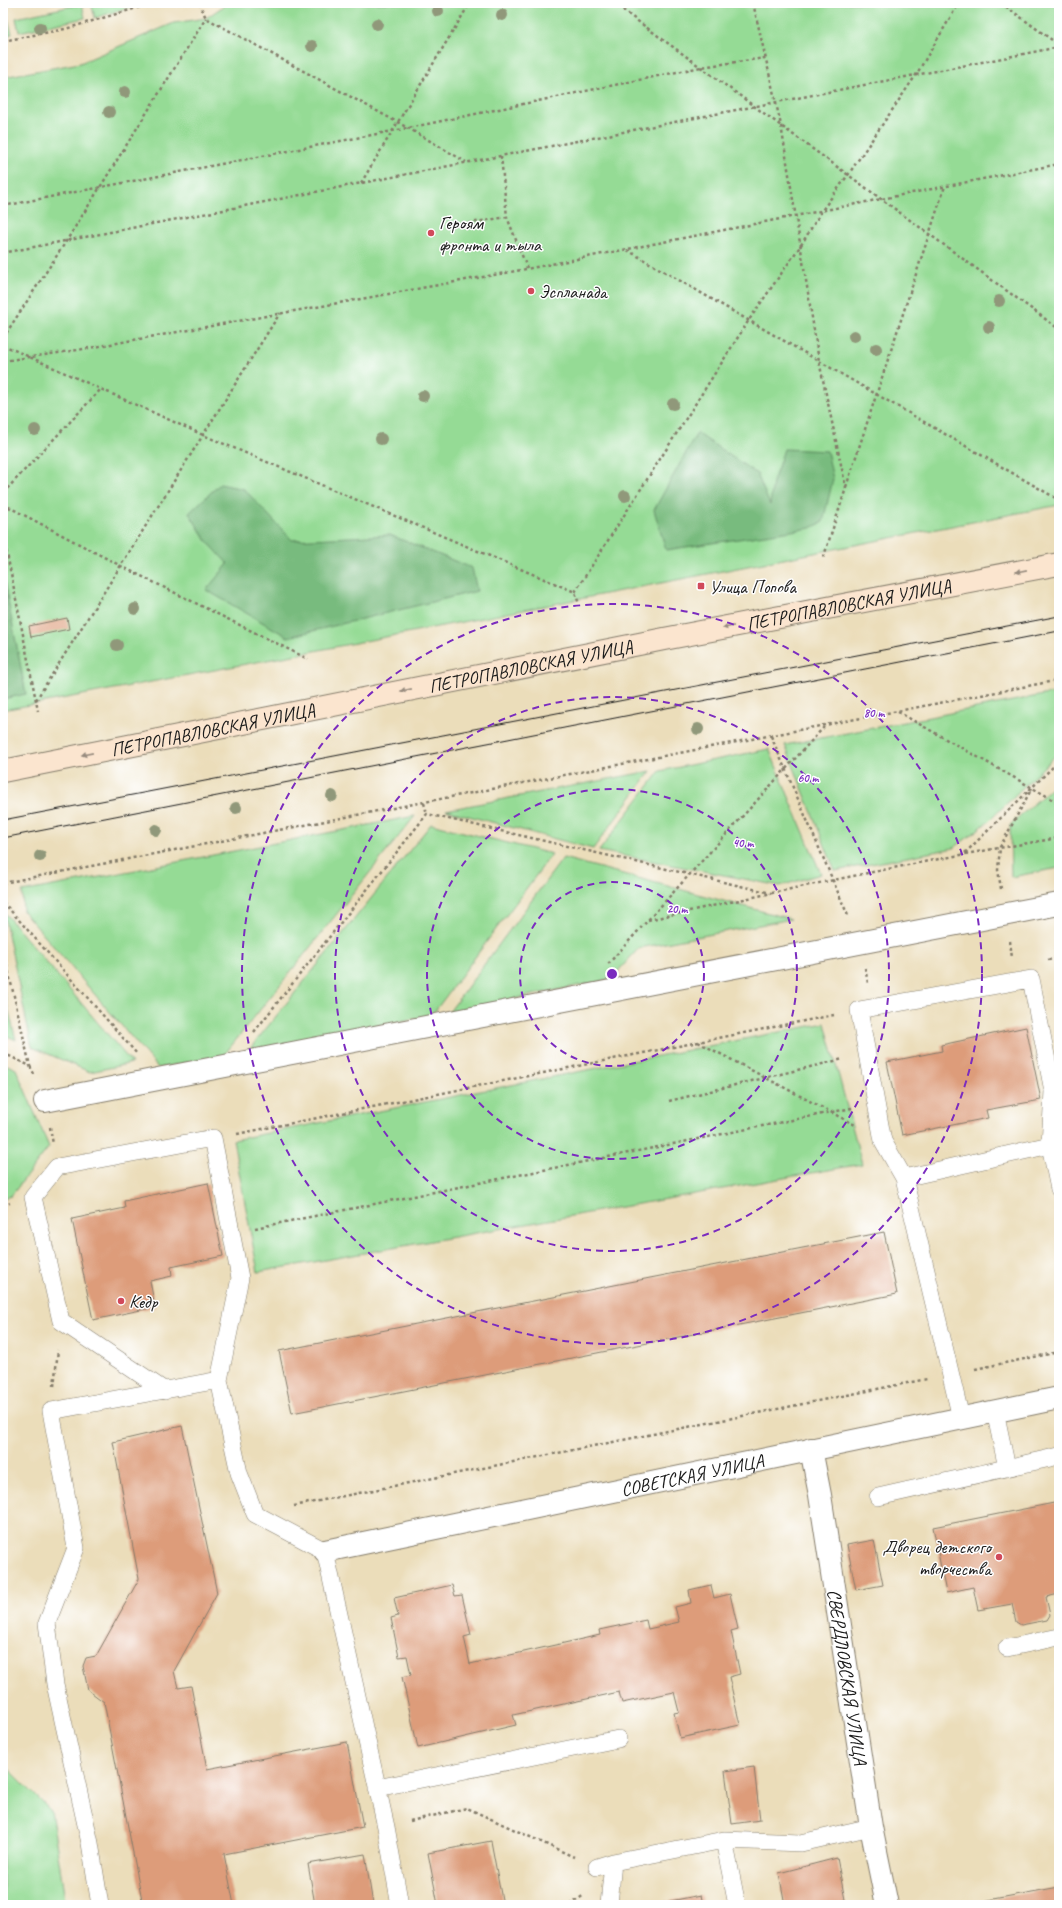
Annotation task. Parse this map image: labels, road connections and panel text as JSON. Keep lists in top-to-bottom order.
{
  "streets": {
    "main road": ["ПЕТРОПАВЛОВСКАЯ УЛИЦА"],
    "street": ["СОВЕТСКАЯ УЛИЦА", "СВЕРДЛОВСКАЯ УЛИЦА"]
  },
  "crossings": [
    ["СОВЕТСКАЯ УЛИЦА", "СВЕРДЛОВСКАЯ УЛИЦА"]
  ],
  "one_way": ["ПЕТРОПАВЛОВСКАЯ УЛИЦА"],
  "places": {
    "other": [
      "Героям фронта и тыла",
      "Эспланада",
      "Кедр",
      "Дворец детского творчества"
    ],
    "transit": ["Улица Попова"]
  },
  "rings": [
    "80 m",
    "60 m",
    "40 m",
    "20 m"
  ]
}
